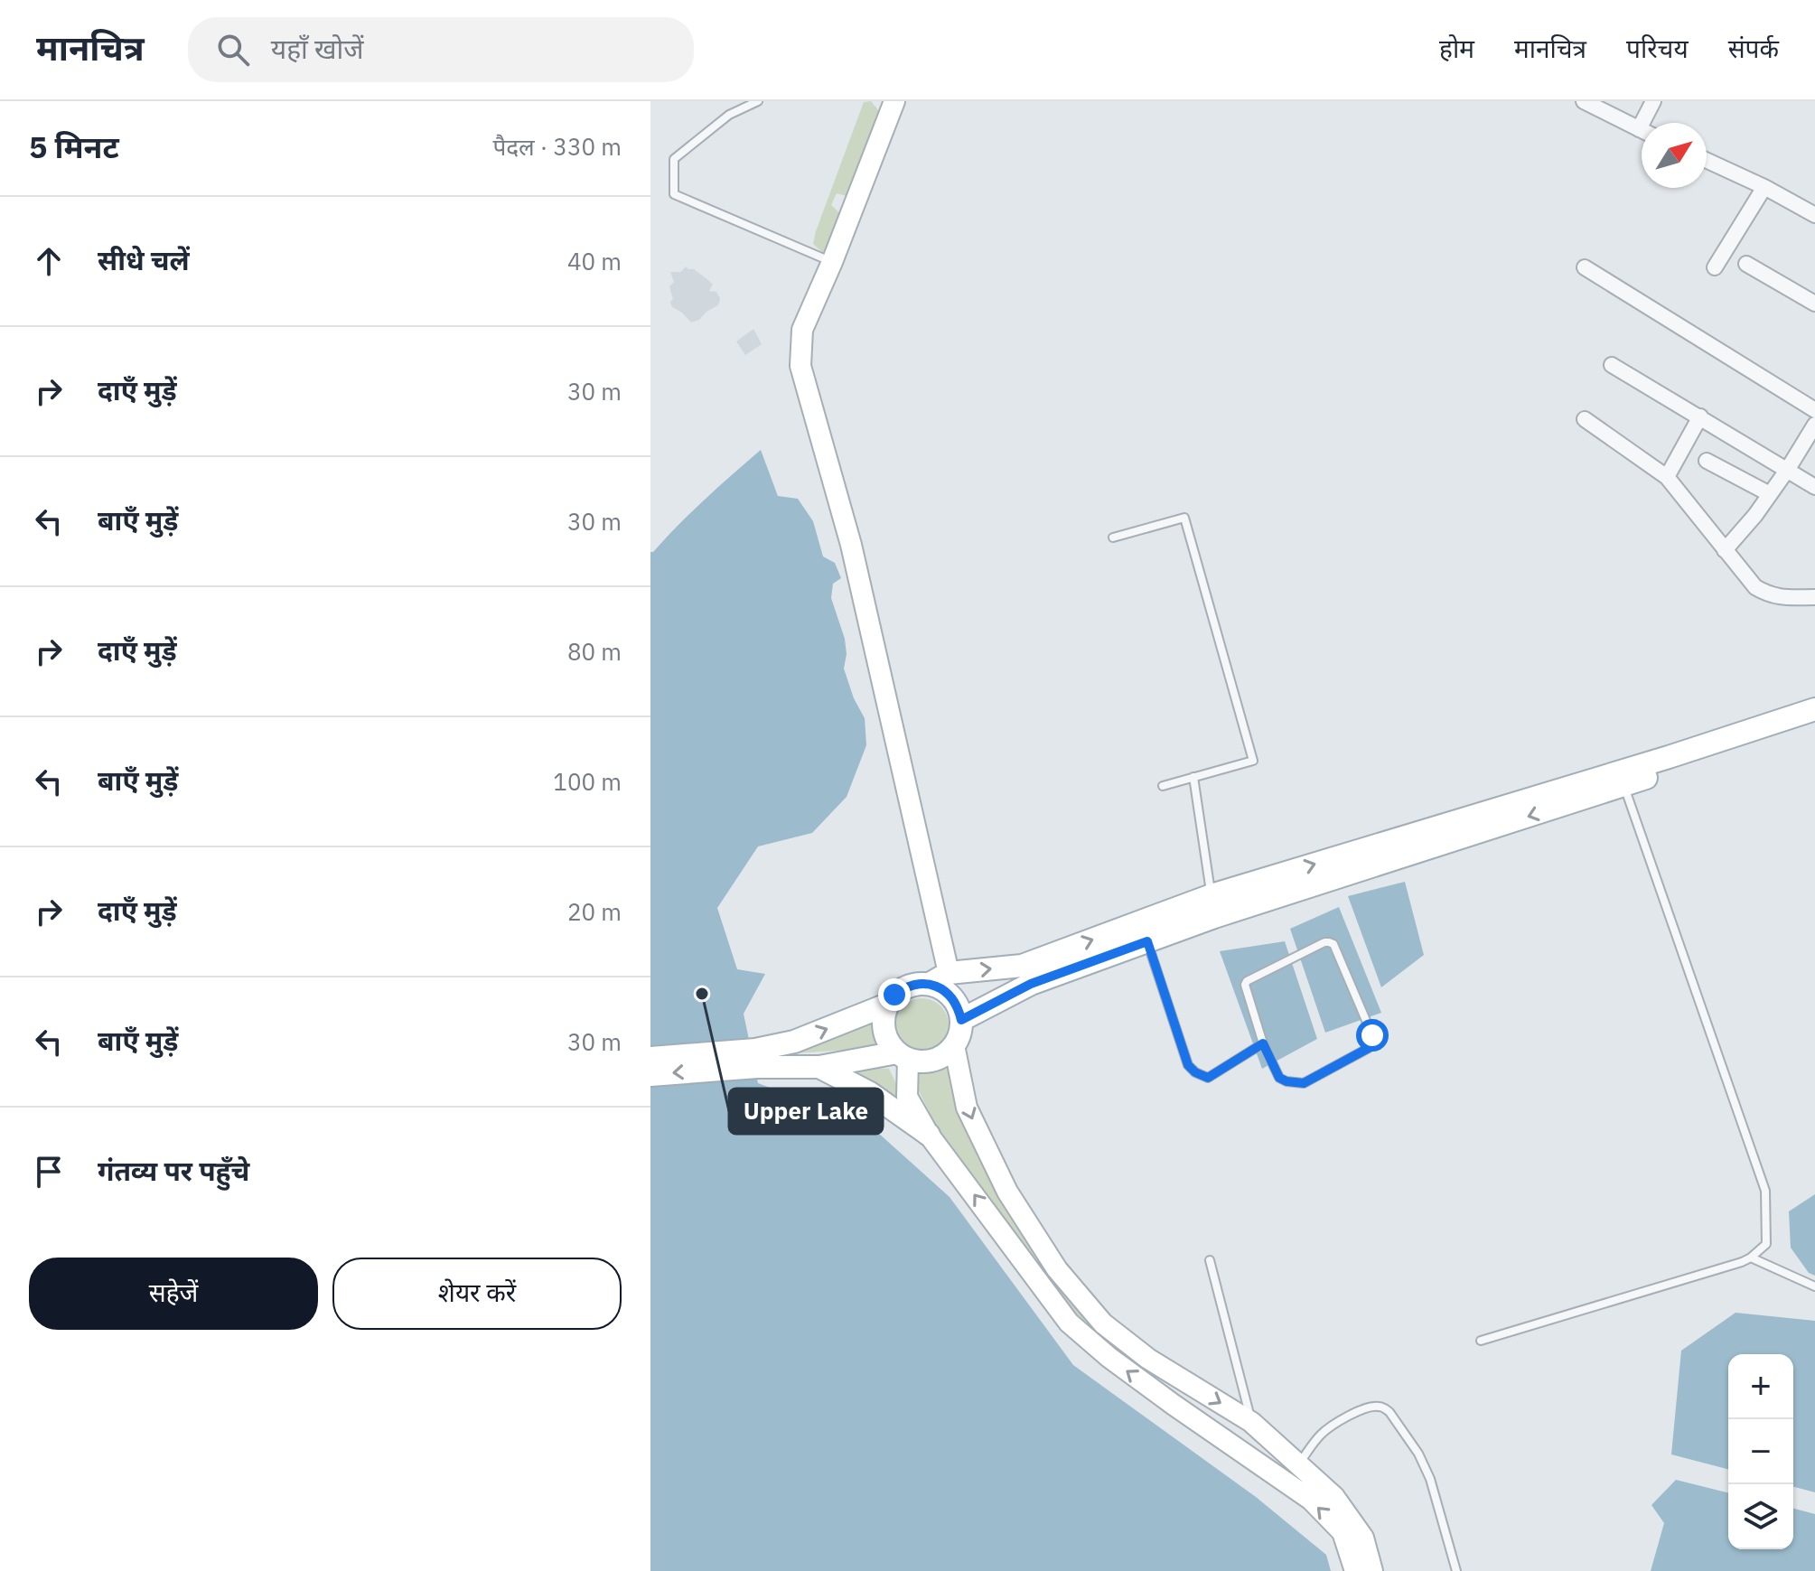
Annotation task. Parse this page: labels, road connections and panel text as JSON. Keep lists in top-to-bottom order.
{
  "places": ["Upper Lake"],
  "north": "top right",
  "page": {
    "header": "मानचित्र",
    "search": "यहाँ खोजें",
    "nav": [
      "होम",
      "मानचित्र",
      "परिचय",
      "संपर्क"
    ],
    "heading": ["5 मिनट", "पैदल · 330 m"],
    "list": [
      ["सीधे चलें", "40 m"],
      ["दाएँ मुड़ें", "30 m"],
      ["बाएँ मुड़ें", "30 m"],
      ["दाएँ मुड़ें", "80 m"],
      ["बाएँ मुड़ें", "100 m"],
      ["दाएँ मुड़ें", "20 m"],
      ["बाएँ मुड़ें", "30 m"],
      "गंतव्य पर पहुँचे"
    ],
    "buttons": ["सहेजें", "शेयर करें"],
    "map_buttons": ["+", "−"]
  }
}
